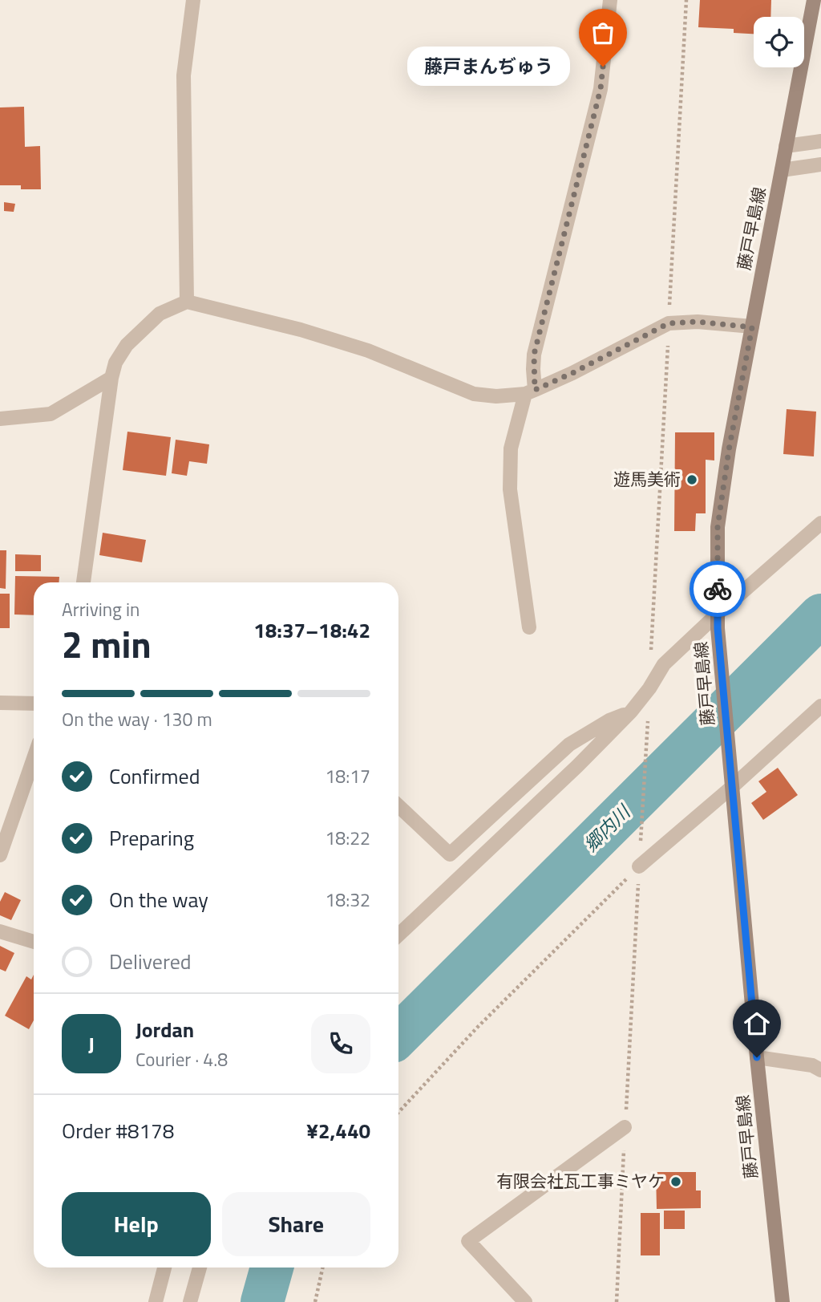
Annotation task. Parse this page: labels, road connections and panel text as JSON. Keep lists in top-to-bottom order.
{
  "streets": {
    "main road": ["藤戸早島線"]
  },
  "water": ["郷内川"],
  "places": ["藤戸まんぢゅう", "遊馬美術", "有限会社瓦工事ミヤケ"],
  "page": {
    "bubble": "藤戸まんぢゅう",
    "heading": ["2 min", "Arriving in", "18:37–18:42"],
    "panel": [
      "Jordan",
      "Courier · 4.8",
      "Order #8178",
      "¥2,440"
    ],
    "bar": "On the way · 130 m",
    "list": [
      ["Confirmed", "18:17"],
      ["Preparing", "18:22"],
      ["On the way", "18:32"],
      "Delivered"
    ],
    "round": "J",
    "buttons": ["Help", "Share"]
  }
}
